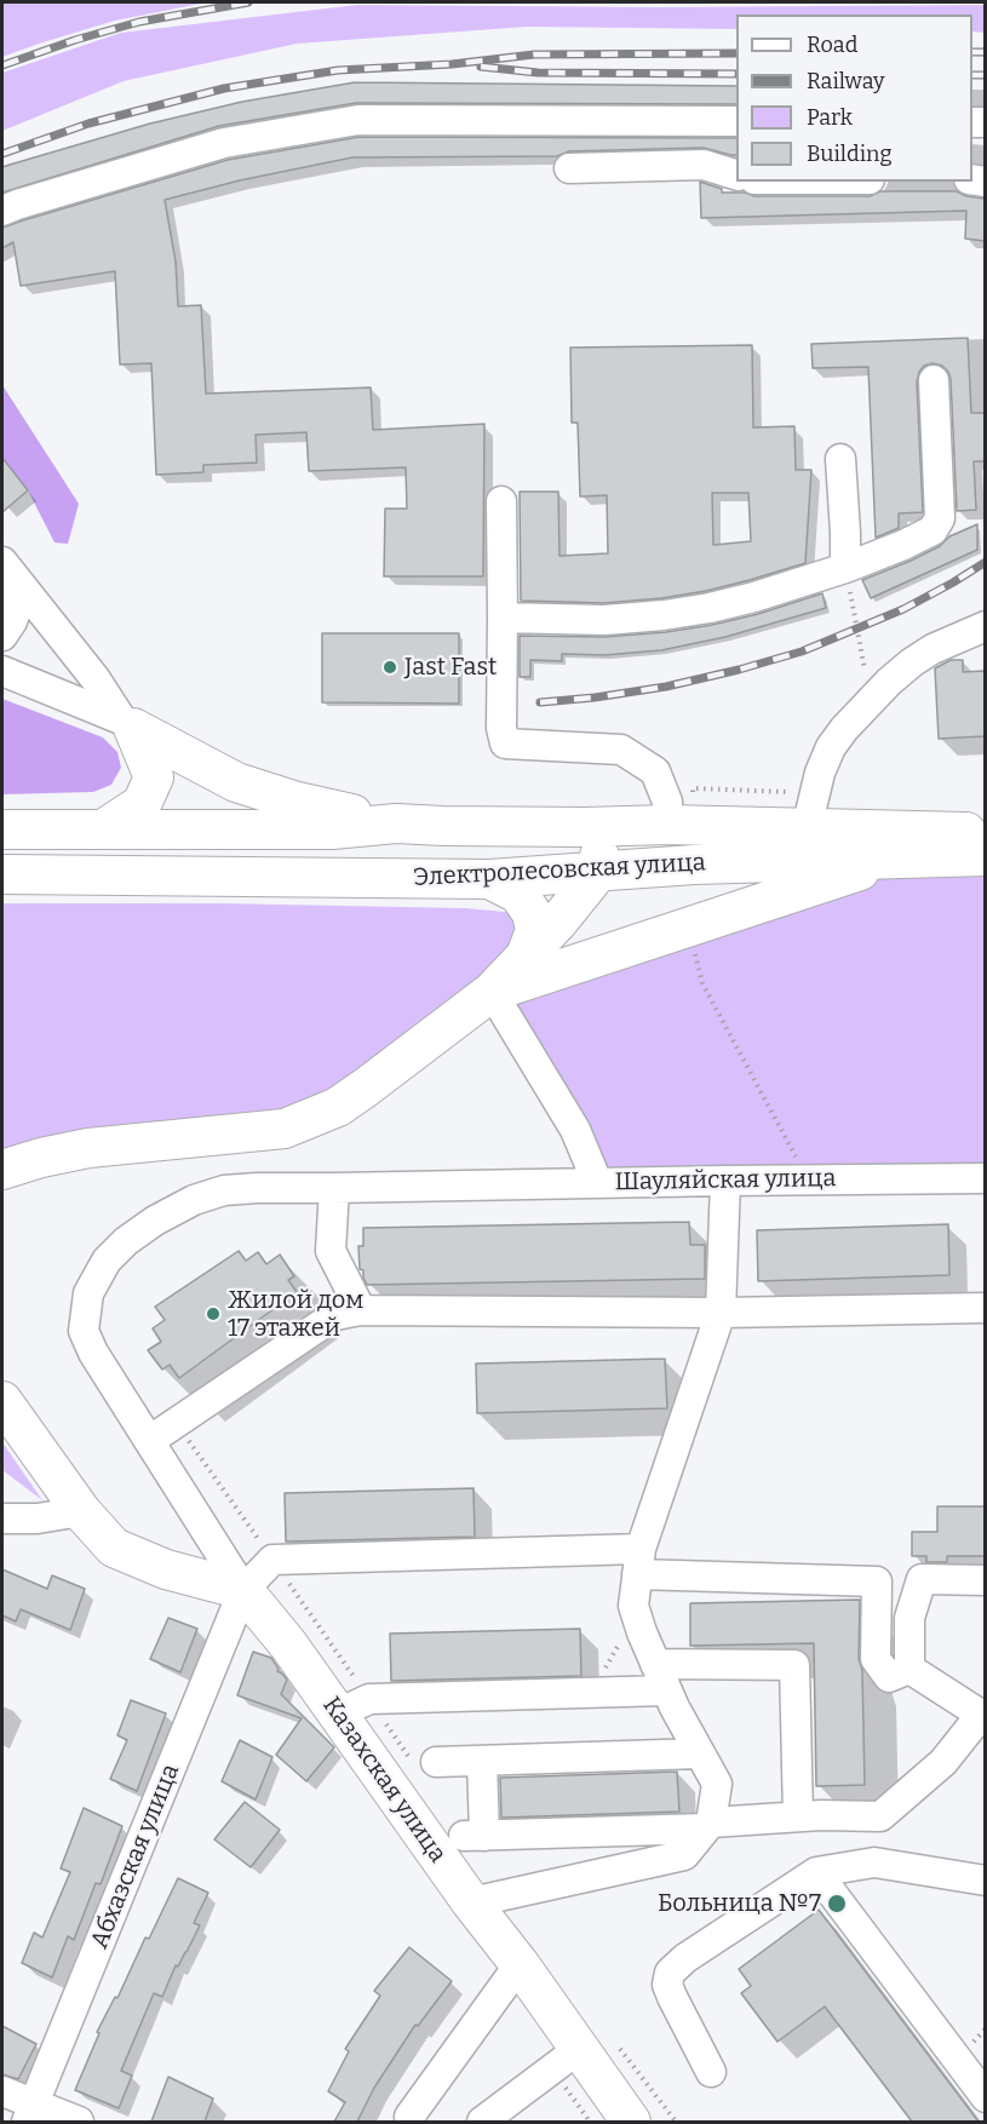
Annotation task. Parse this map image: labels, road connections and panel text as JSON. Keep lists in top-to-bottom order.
{
  "streets": {
    "main road": ["Электролесовская улица", "Казахская улица"],
    "street": ["Шауляйская улица", "Абхазская улица"]
  },
  "crossings": [
    ["Казахская улица", "Абхазская улица"]
  ],
  "places": ["Jast Fast", "Жилой дом 17 этажей", "Больница №7"],
  "legend": [
    "Road",
    "Railway",
    "Park",
    "Building"
  ]
}
